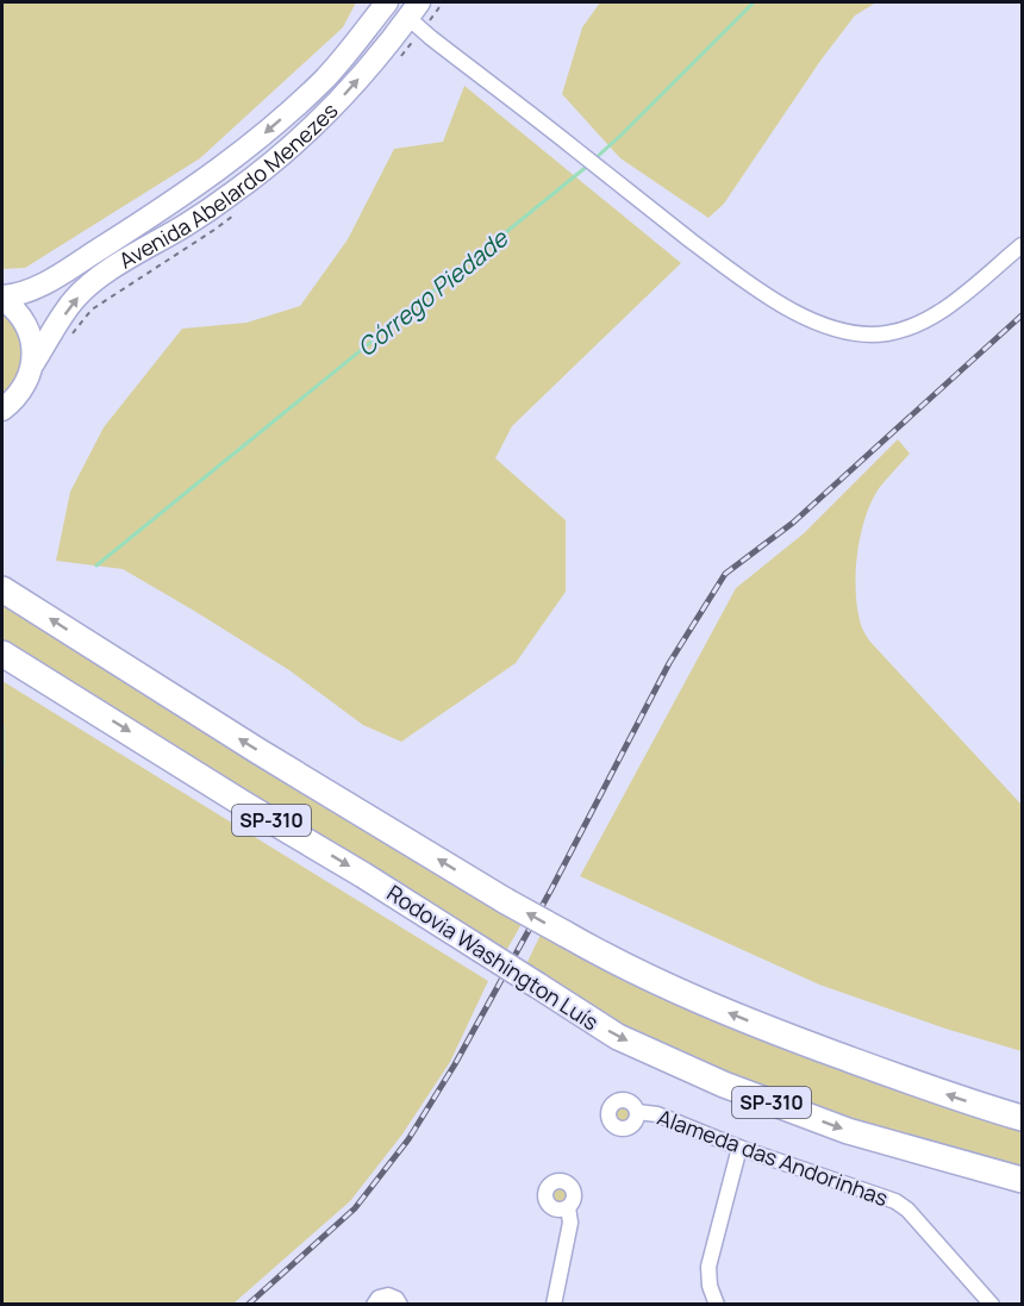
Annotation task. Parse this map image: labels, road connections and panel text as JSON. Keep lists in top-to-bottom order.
{
  "streets": {
    "highway": ["SP-310", "Rodovia Washington Luís"],
    "main road": ["Avenida Abelardo Menezes"],
    "street": ["Alameda das Andorinhas"]
  },
  "water": ["Córrego Piedade"]
}
